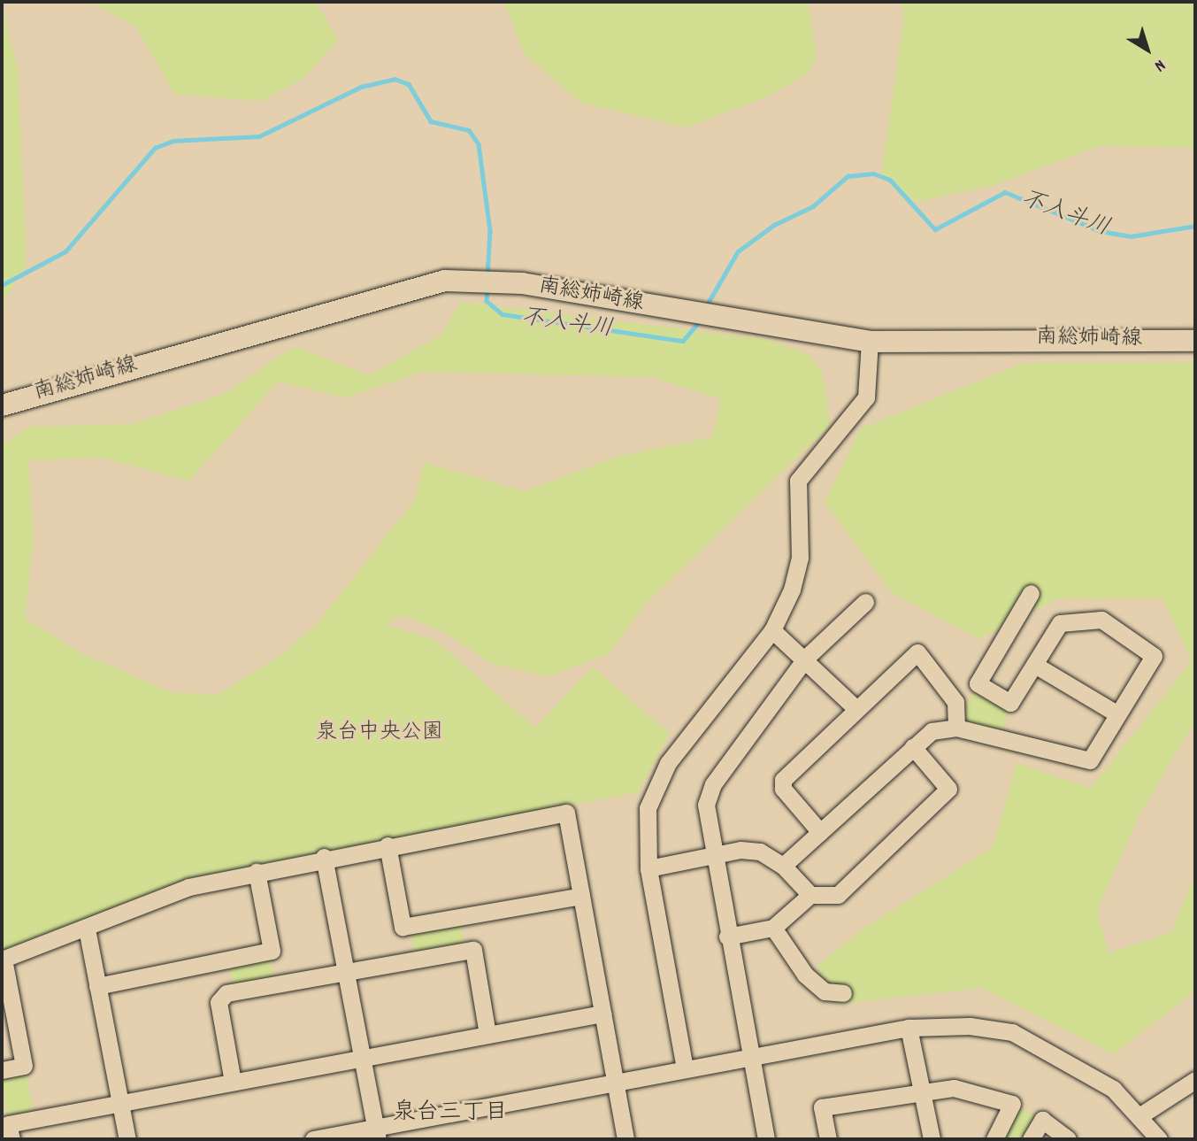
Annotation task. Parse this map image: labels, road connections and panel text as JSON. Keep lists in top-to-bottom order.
{
  "streets": {
    "main road": ["南総姉崎線"]
  },
  "districts": ["泉台三丁目"],
  "water": ["不入斗川"],
  "parks": ["泉台中央公園"],
  "north": "bottom right"
}
